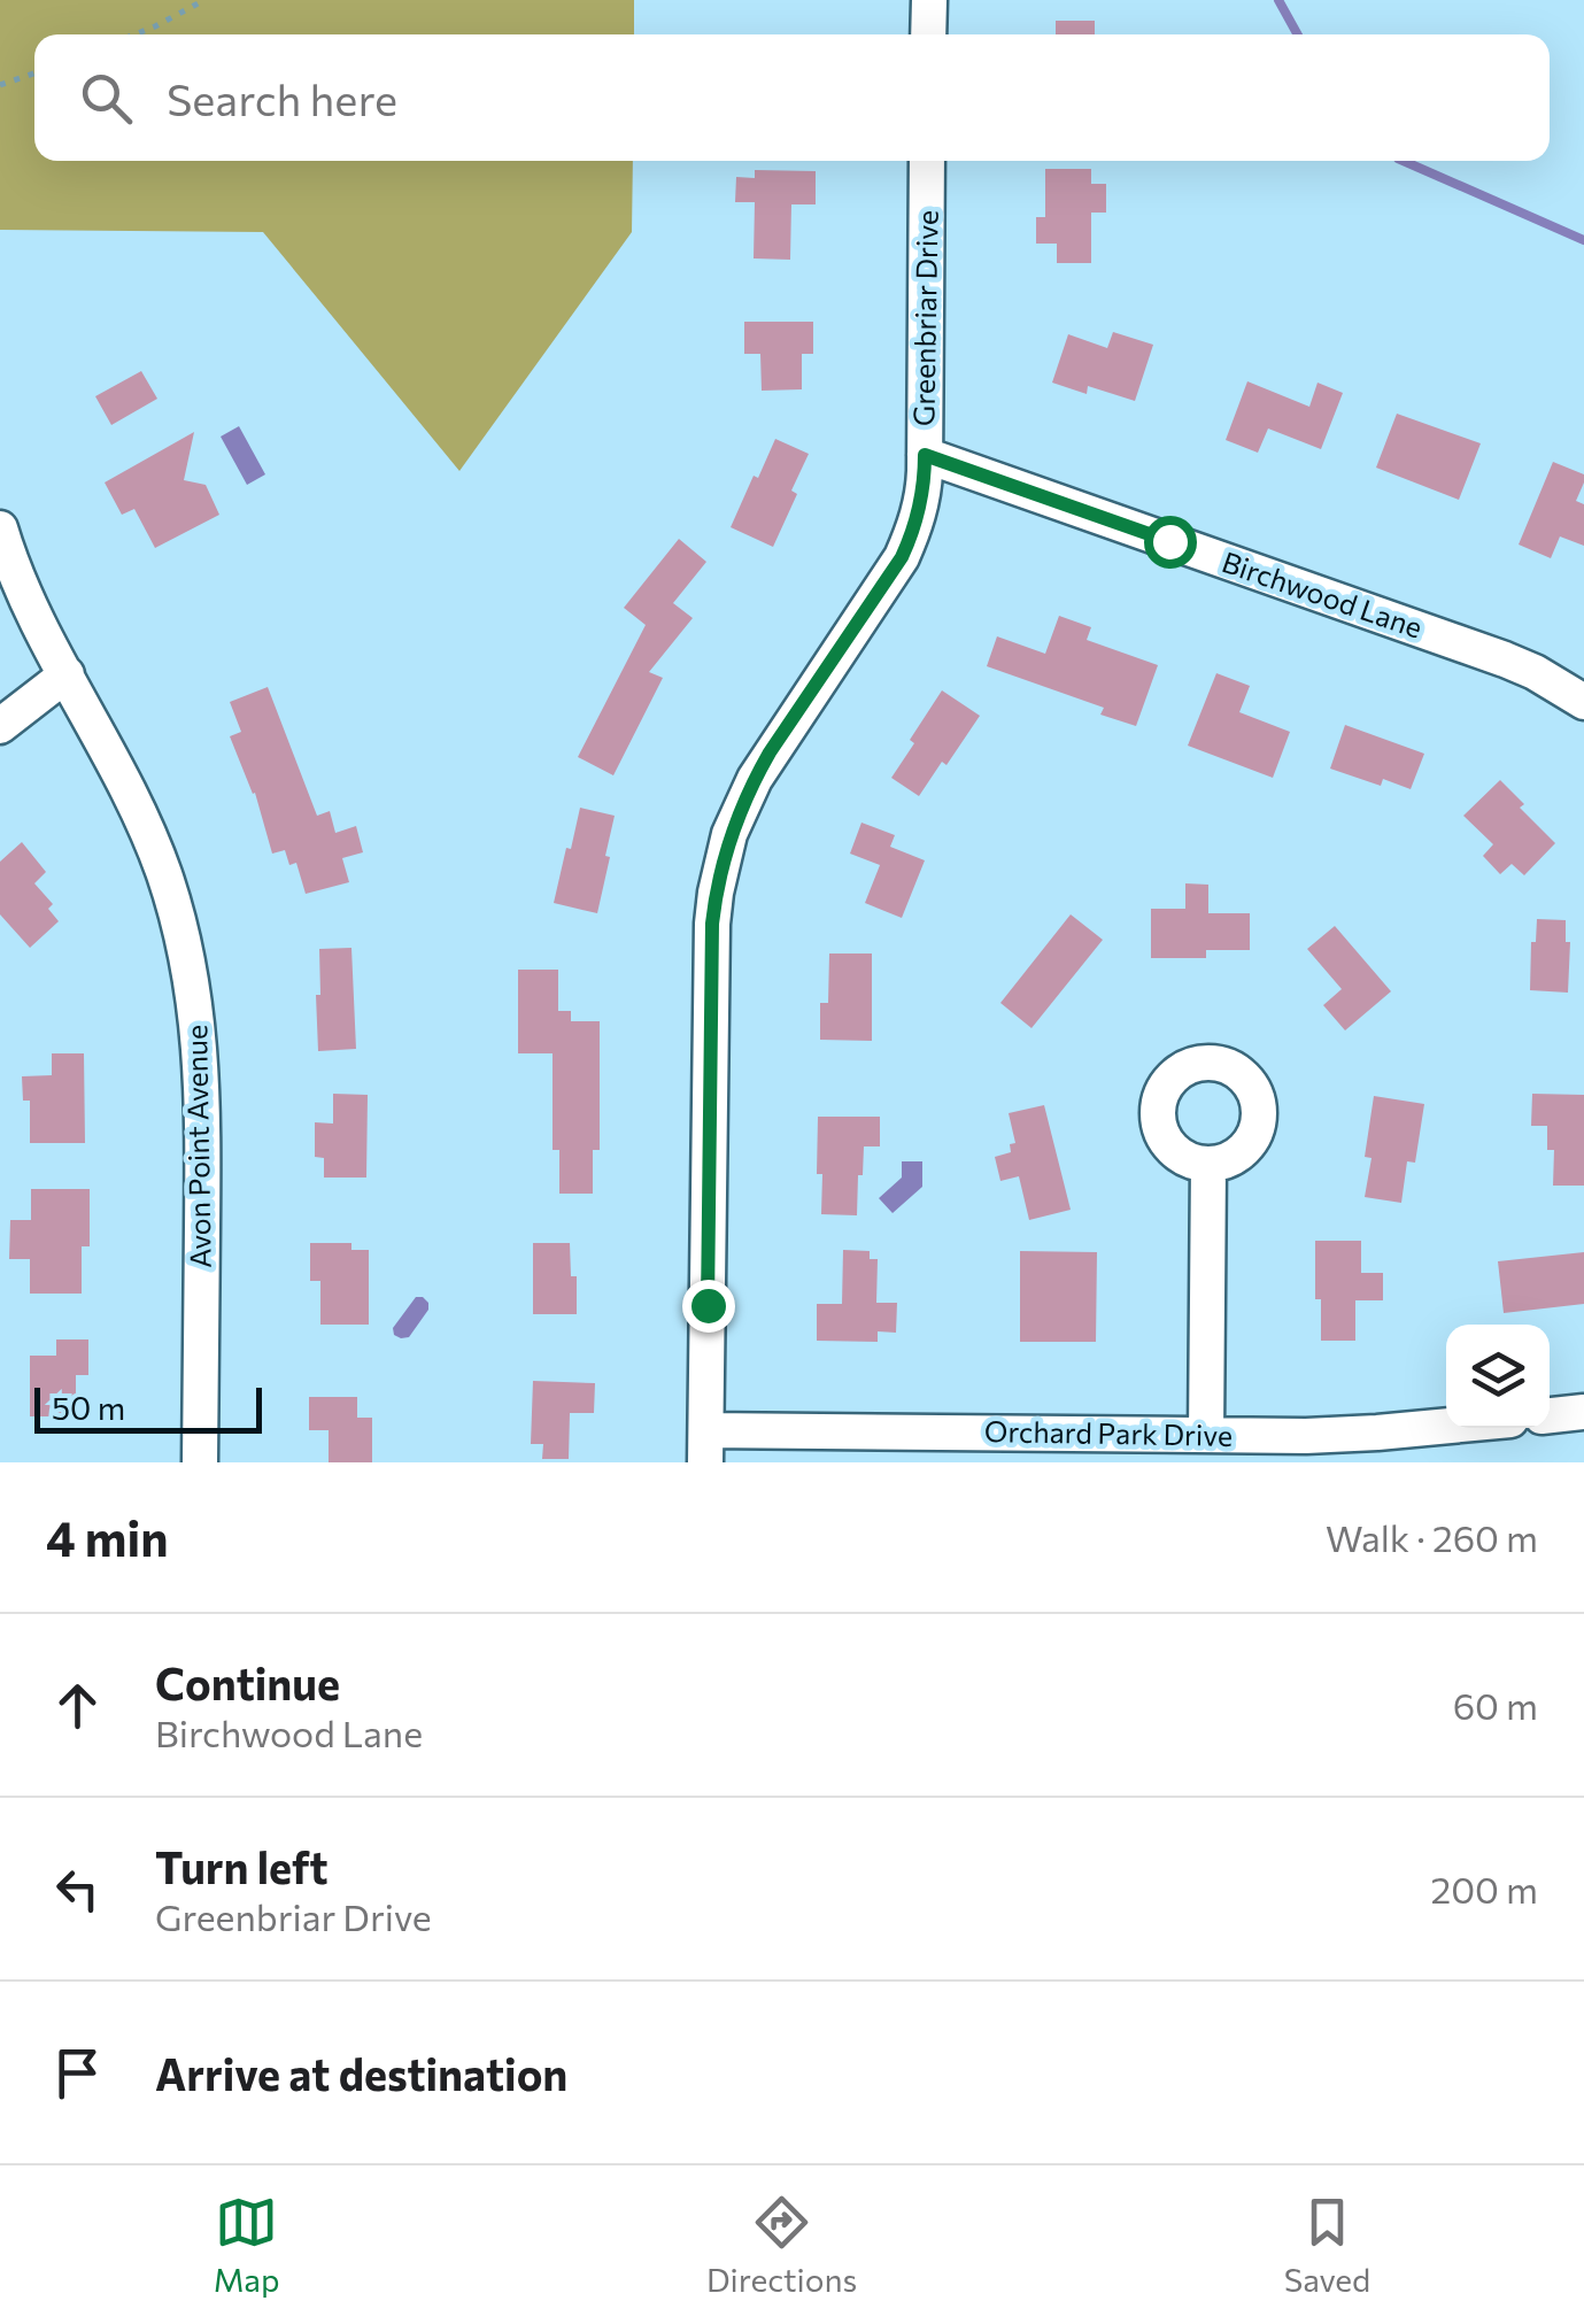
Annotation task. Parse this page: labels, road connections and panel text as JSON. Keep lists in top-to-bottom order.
{
  "streets": {
    "street": [
      "Greenbriar Drive",
      "Birchwood Lane",
      "Avon Point Avenue",
      "Orchard Park Drive"
    ]
  },
  "crossings": [
    ["Greenbriar Drive", "Birchwood Lane"],
    ["Greenbriar Drive", "Orchard Park Drive"]
  ],
  "scale_bar": "50 m",
  "page": {
    "search": "Search here",
    "scale": "50 m",
    "heading": ["4 min", "Walk · 260 m"],
    "list": [
      ["Continue", "Birchwood Lane", "60 m"],
      ["Turn left", "Greenbriar Drive", "200 m"],
      "Arrive at destination"
    ],
    "nav": ["Map", "Directions", "Saved"]
  }
}
